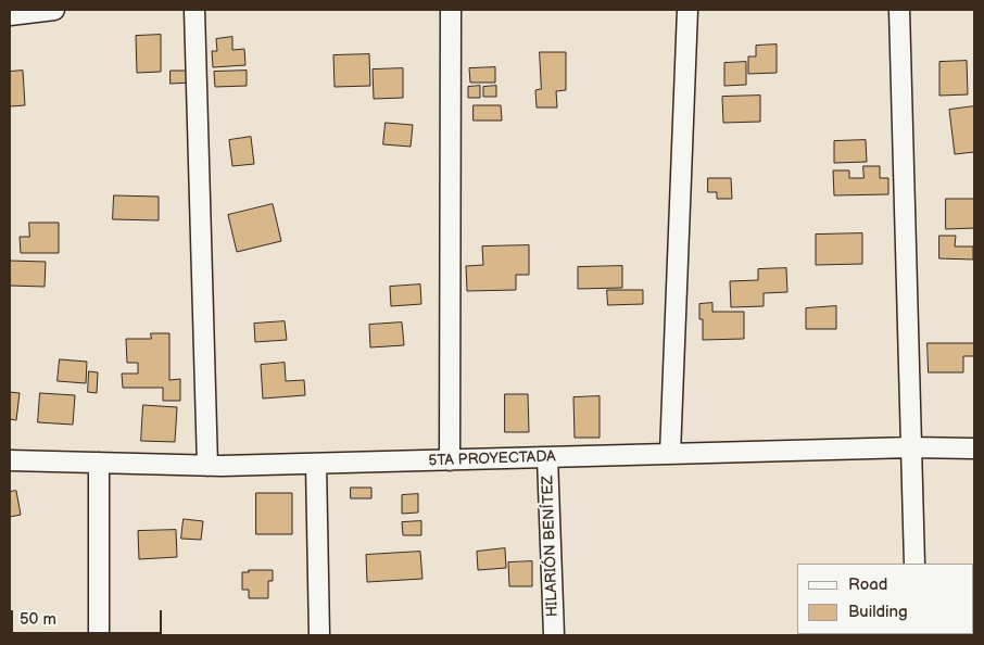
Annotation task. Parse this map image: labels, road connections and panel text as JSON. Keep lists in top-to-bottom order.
{
  "streets": {
    "street": ["5TA PROYECTADA", "HILARIÓN BENÍTEZ"]
  },
  "crossings": [
    ["5TA PROYECTADA", "HILARIÓN BENÍTEZ"]
  ],
  "legend": ["Road", "Building"],
  "scale_bar": "50 m"
}
